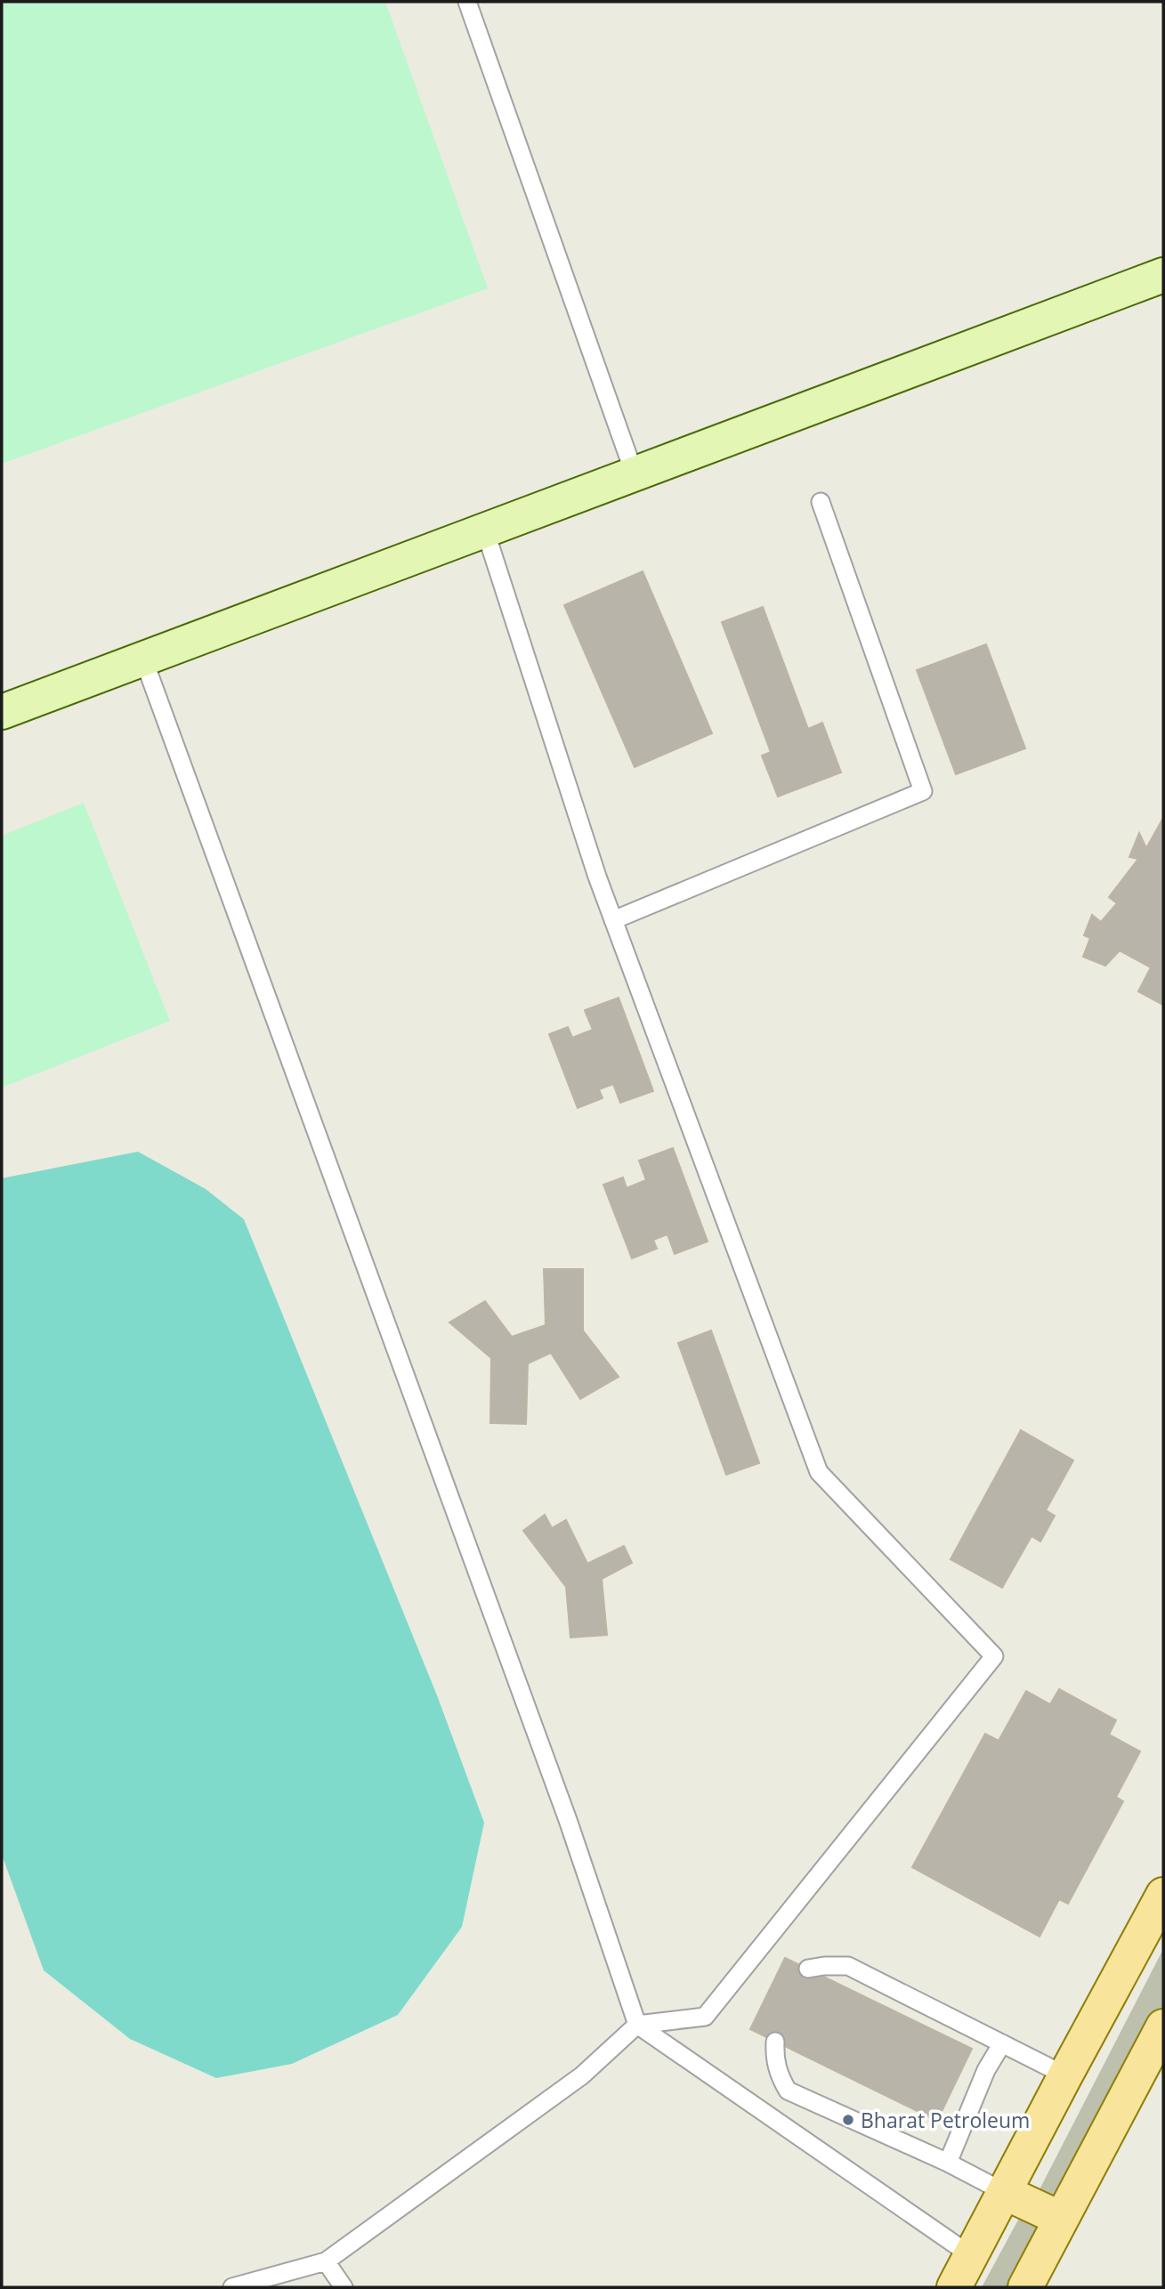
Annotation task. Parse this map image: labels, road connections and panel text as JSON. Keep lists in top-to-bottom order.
{
  "places": ["Bharat Petroleum"]
}
